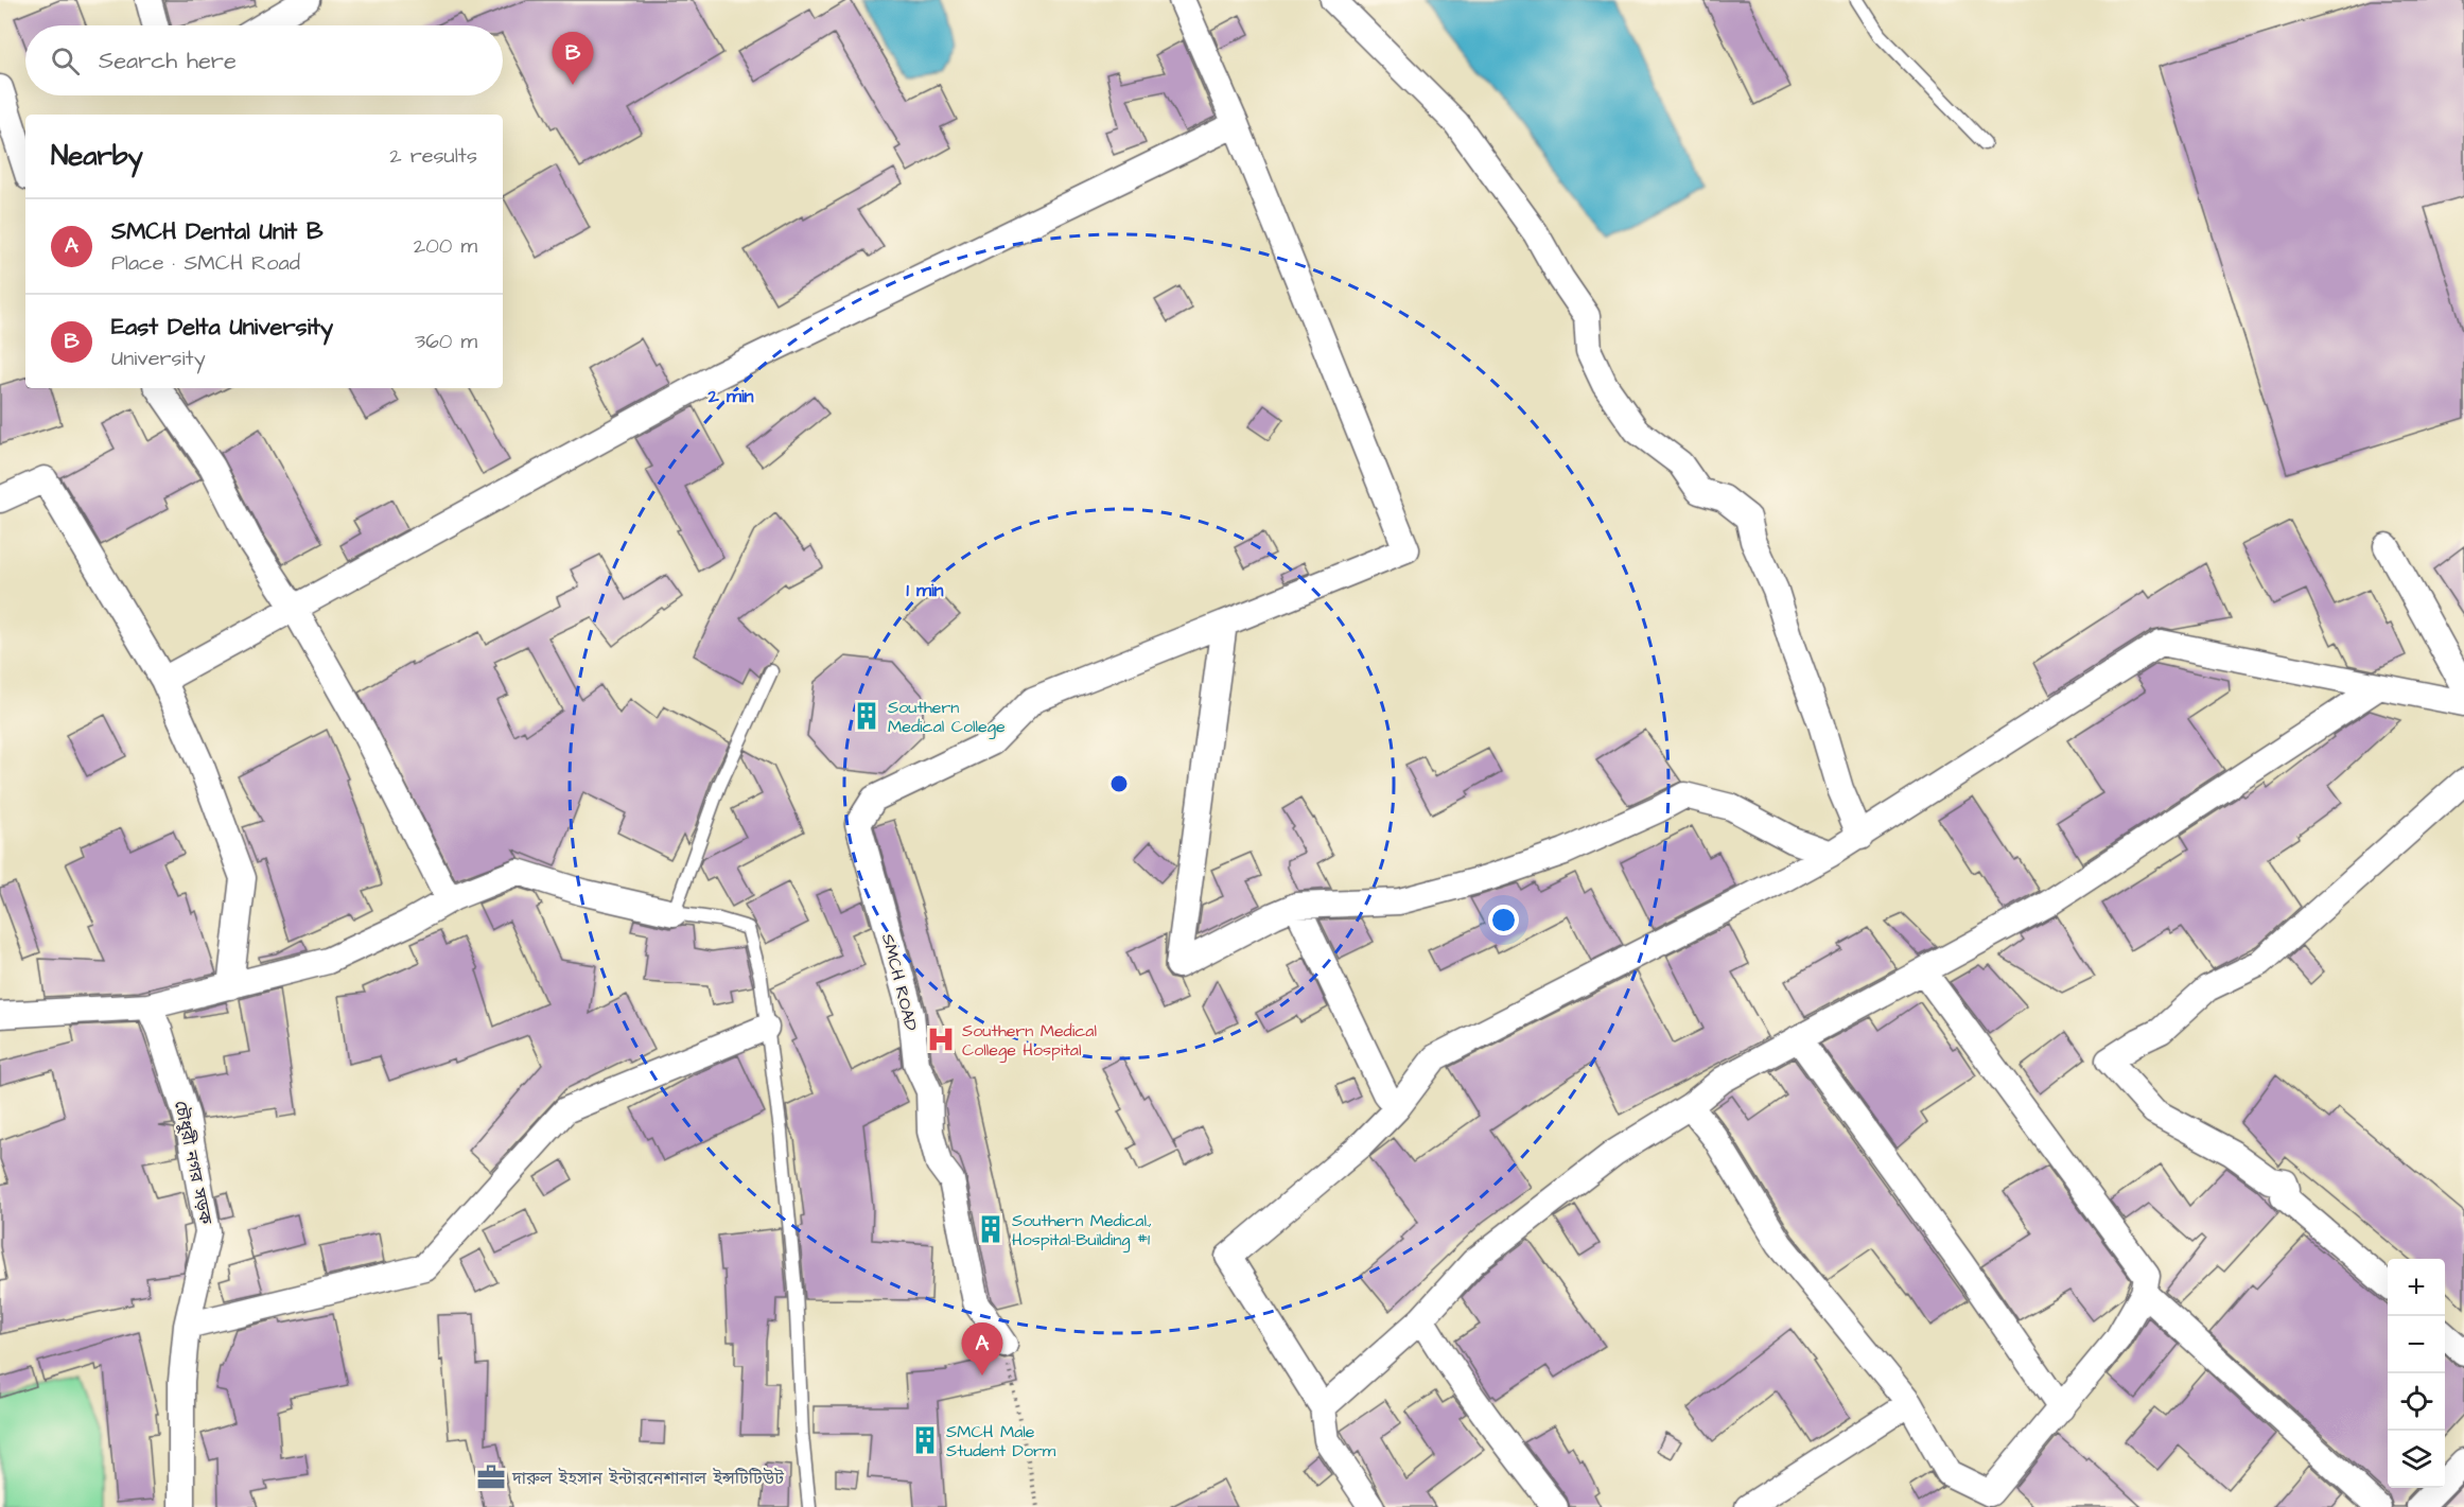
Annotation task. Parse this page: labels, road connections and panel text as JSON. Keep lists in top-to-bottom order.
{
  "streets": {
    "street": ["SMCH ROAD", "চৌধুরী নগর সড়ক"]
  },
  "places": {
    "building": ["Southern Medical College", "Southern Medical., Hospital-Building #1", "SMCH Male Student Dorm"],
    "hospital": ["Southern Medical College Hospital"],
    "office": ["দারুল ইহসান ইন্টারনেশানাল ইন্সটিটিউট"]
  },
  "page": {
    "search": "Search here",
    "pins": ["B", "A"],
    "heading": ["Nearby", "2 results"],
    "list": [
      {
        "mark": "A",
        "name": "SMCH Dental Unit B",
        "note": "Place · SMCH Road",
        "value": "200 m"
      },
      {
        "mark": "B",
        "name": "East Delta University",
        "note": "University",
        "value": "360 m"
      }
    ],
    "map_buttons": ["+", "−"]
  },
  "rings": ["2 min", "1 min"]
}
